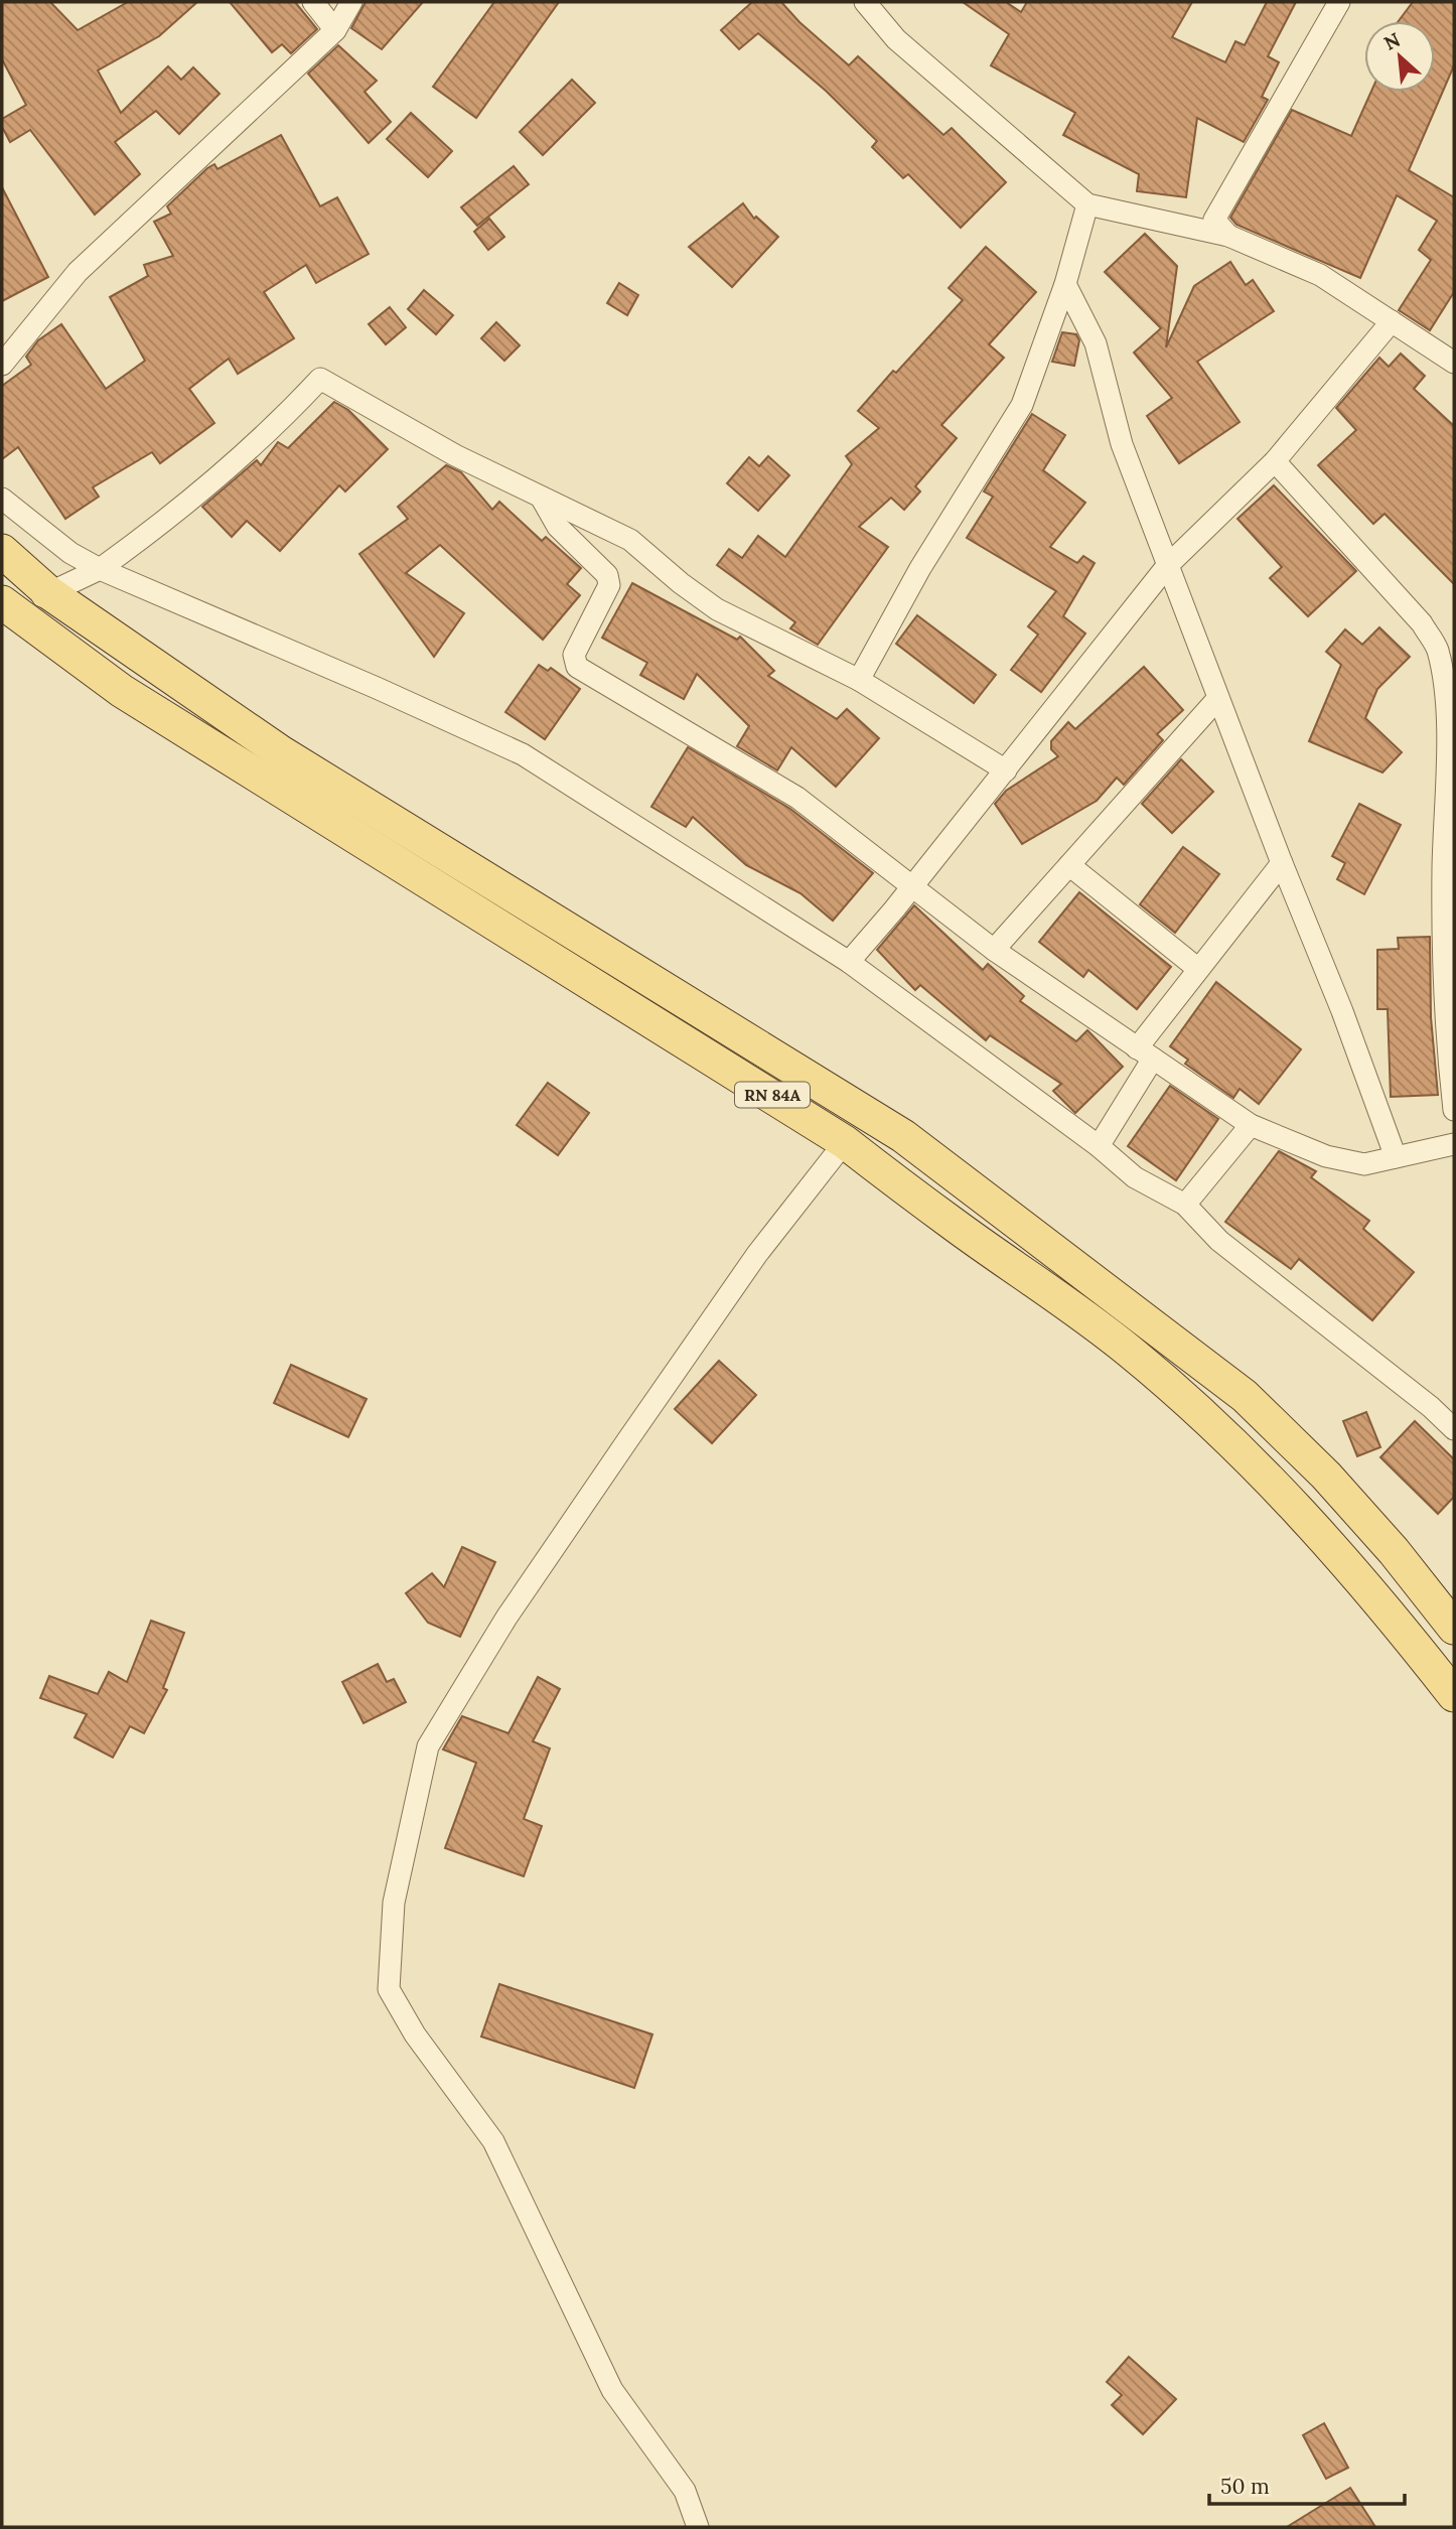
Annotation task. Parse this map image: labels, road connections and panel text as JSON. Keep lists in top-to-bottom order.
{
  "streets": {
    "main road": ["RN 84A"]
  },
  "scale_bar": "50 m",
  "north": "top left"
}
